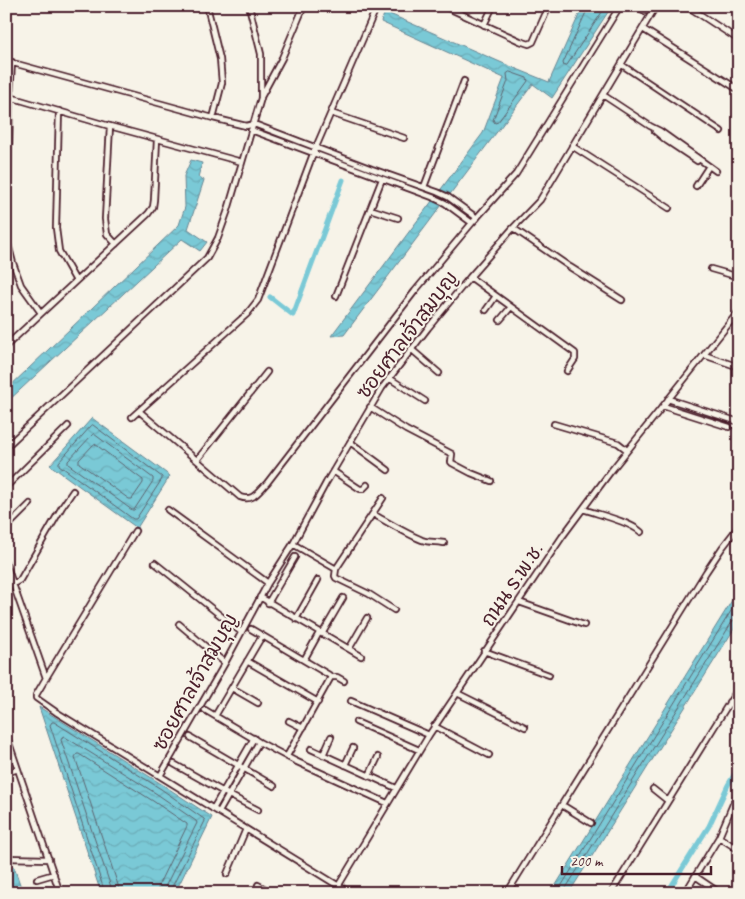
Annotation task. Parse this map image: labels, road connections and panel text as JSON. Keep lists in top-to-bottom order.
{
  "streets": {
    "street": ["ซอยศาลเจ้าสมบุญ", "ถนน ร.พ.ช."]
  },
  "scale_bar": "200 m"
}
